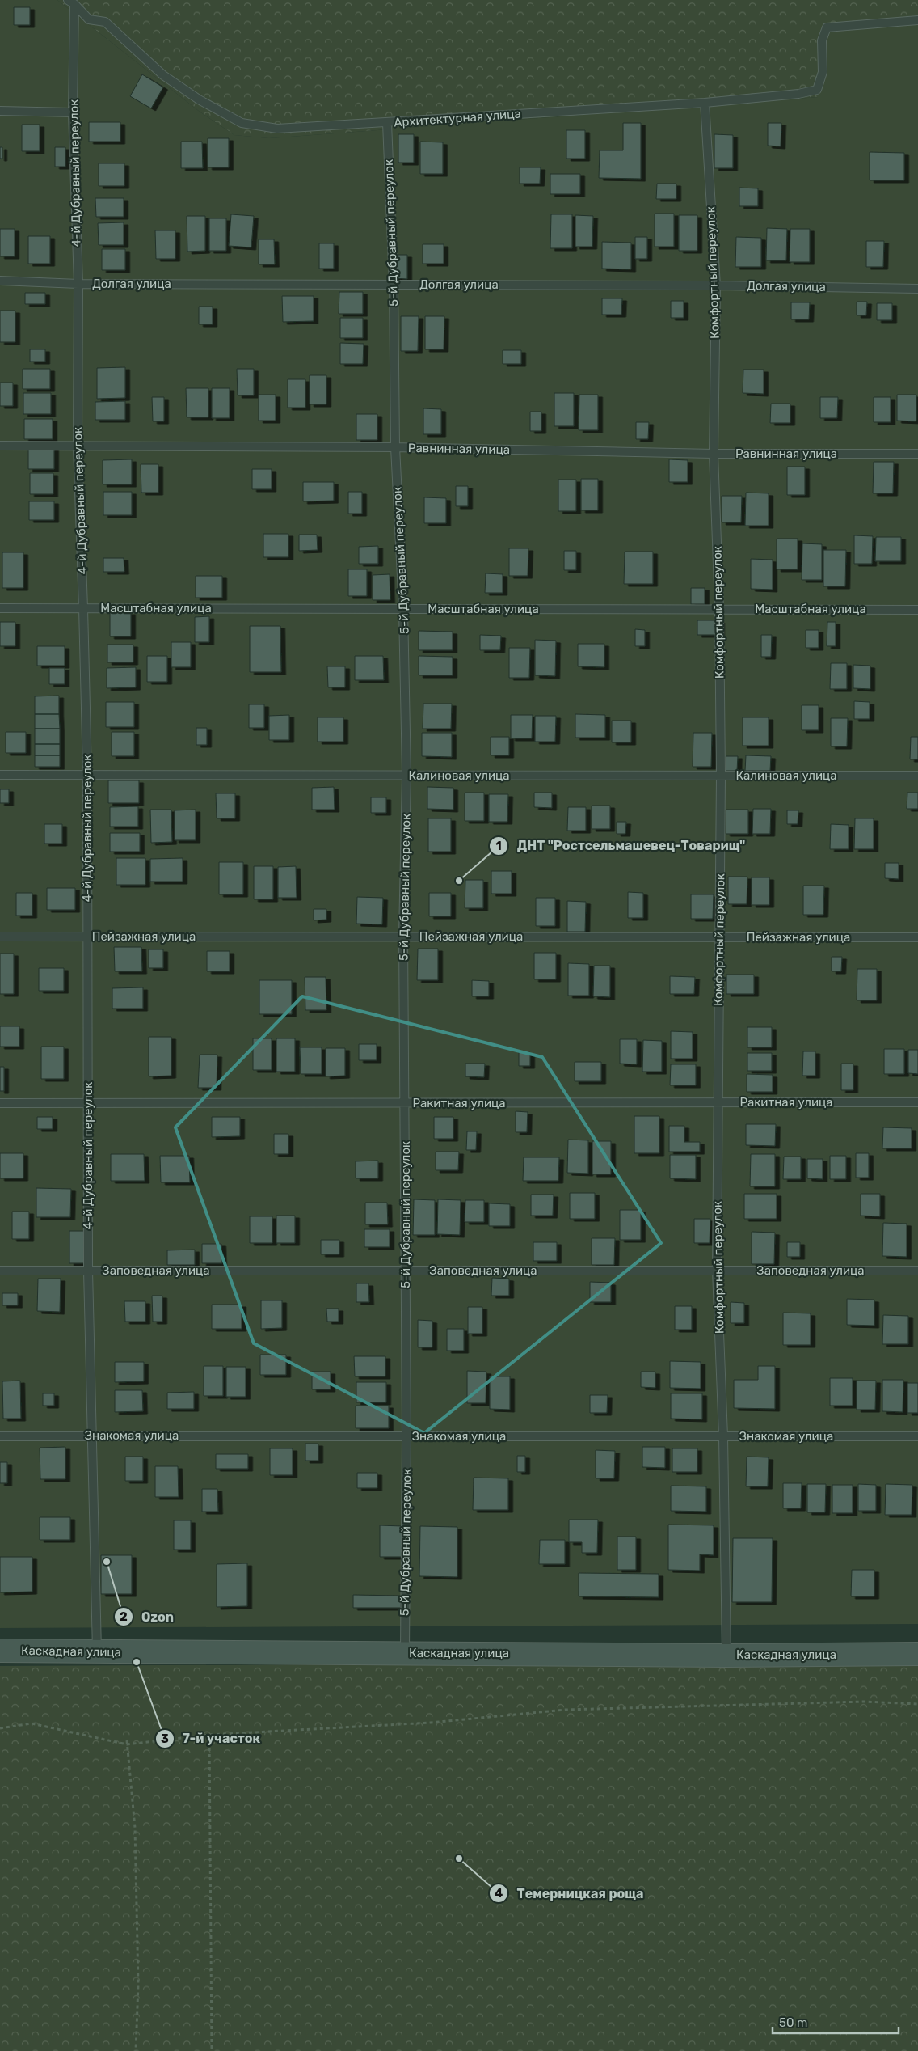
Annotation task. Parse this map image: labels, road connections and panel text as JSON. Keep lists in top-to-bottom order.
{
  "streets": {
    "street": ["Каскадная улица"],
    "lane": [
      "Архитектурная улица",
      "4-й Дубравный переулок",
      "5-й Дубравный переулок",
      "Комфортный переулок",
      "Долгая улица",
      "Равнинная улица",
      "Масштабная улица",
      "Калиновая улица",
      "Пейзажная улица",
      "Ракитная улица",
      "Заповедная улица",
      "Знакомая улица"
    ]
  },
  "crossings": [
    ["Архитектурная улица", "4-й Дубравный переулок"],
    ["Архитектурная улица", "5-й Дубравный переулок"],
    ["Архитектурная улица", "Комфортный переулок"],
    ["4-й Дубравный переулок", "Долгая улица"],
    ["4-й Дубравный переулок", "Равнинная улица"],
    ["4-й Дубравный переулок", "Масштабная улица"],
    ["4-й Дубравный переулок", "Калиновая улица"],
    ["4-й Дубравный переулок", "Пейзажная улица"],
    ["4-й Дубравный переулок", "Ракитная улица"],
    ["4-й Дубравный переулок", "Заповедная улица"],
    ["4-й Дубравный переулок", "Знакомая улица"],
    ["4-й Дубравный переулок", "Каскадная улица"],
    ["5-й Дубравный переулок", "Долгая улица"],
    ["5-й Дубравный переулок", "Равнинная улица"],
    ["5-й Дубравный переулок", "Масштабная улица"],
    ["5-й Дубравный переулок", "Калиновая улица"],
    ["5-й Дубравный переулок", "Пейзажная улица"],
    ["5-й Дубравный переулок", "Ракитная улица"],
    ["5-й Дубравный переулок", "Заповедная улица"],
    ["5-й Дубравный переулок", "Знакомая улица"],
    ["5-й Дубравный переулок", "Каскадная улица"],
    ["Комфортный переулок", "Долгая улица"],
    ["Комфортный переулок", "Равнинная улица"],
    ["Комфортный переулок", "Масштабная улица"],
    ["Комфортный переулок", "Калиновая улица"],
    ["Комфортный переулок", "Пейзажная улица"],
    ["Комфортный переулок", "Ракитная улица"],
    ["Комфортный переулок", "Заповедная улица"],
    ["Комфортный переулок", "Знакомая улица"],
    ["Комфортный переулок", "Каскадная улица"]
  ],
  "places": [
    "ДНТ \"Ростсельмашевец-Товарищ\"",
    "Ozon",
    "7-й участок",
    "Темерницкая роща"
  ],
  "scale_bar": "50 m"
}
